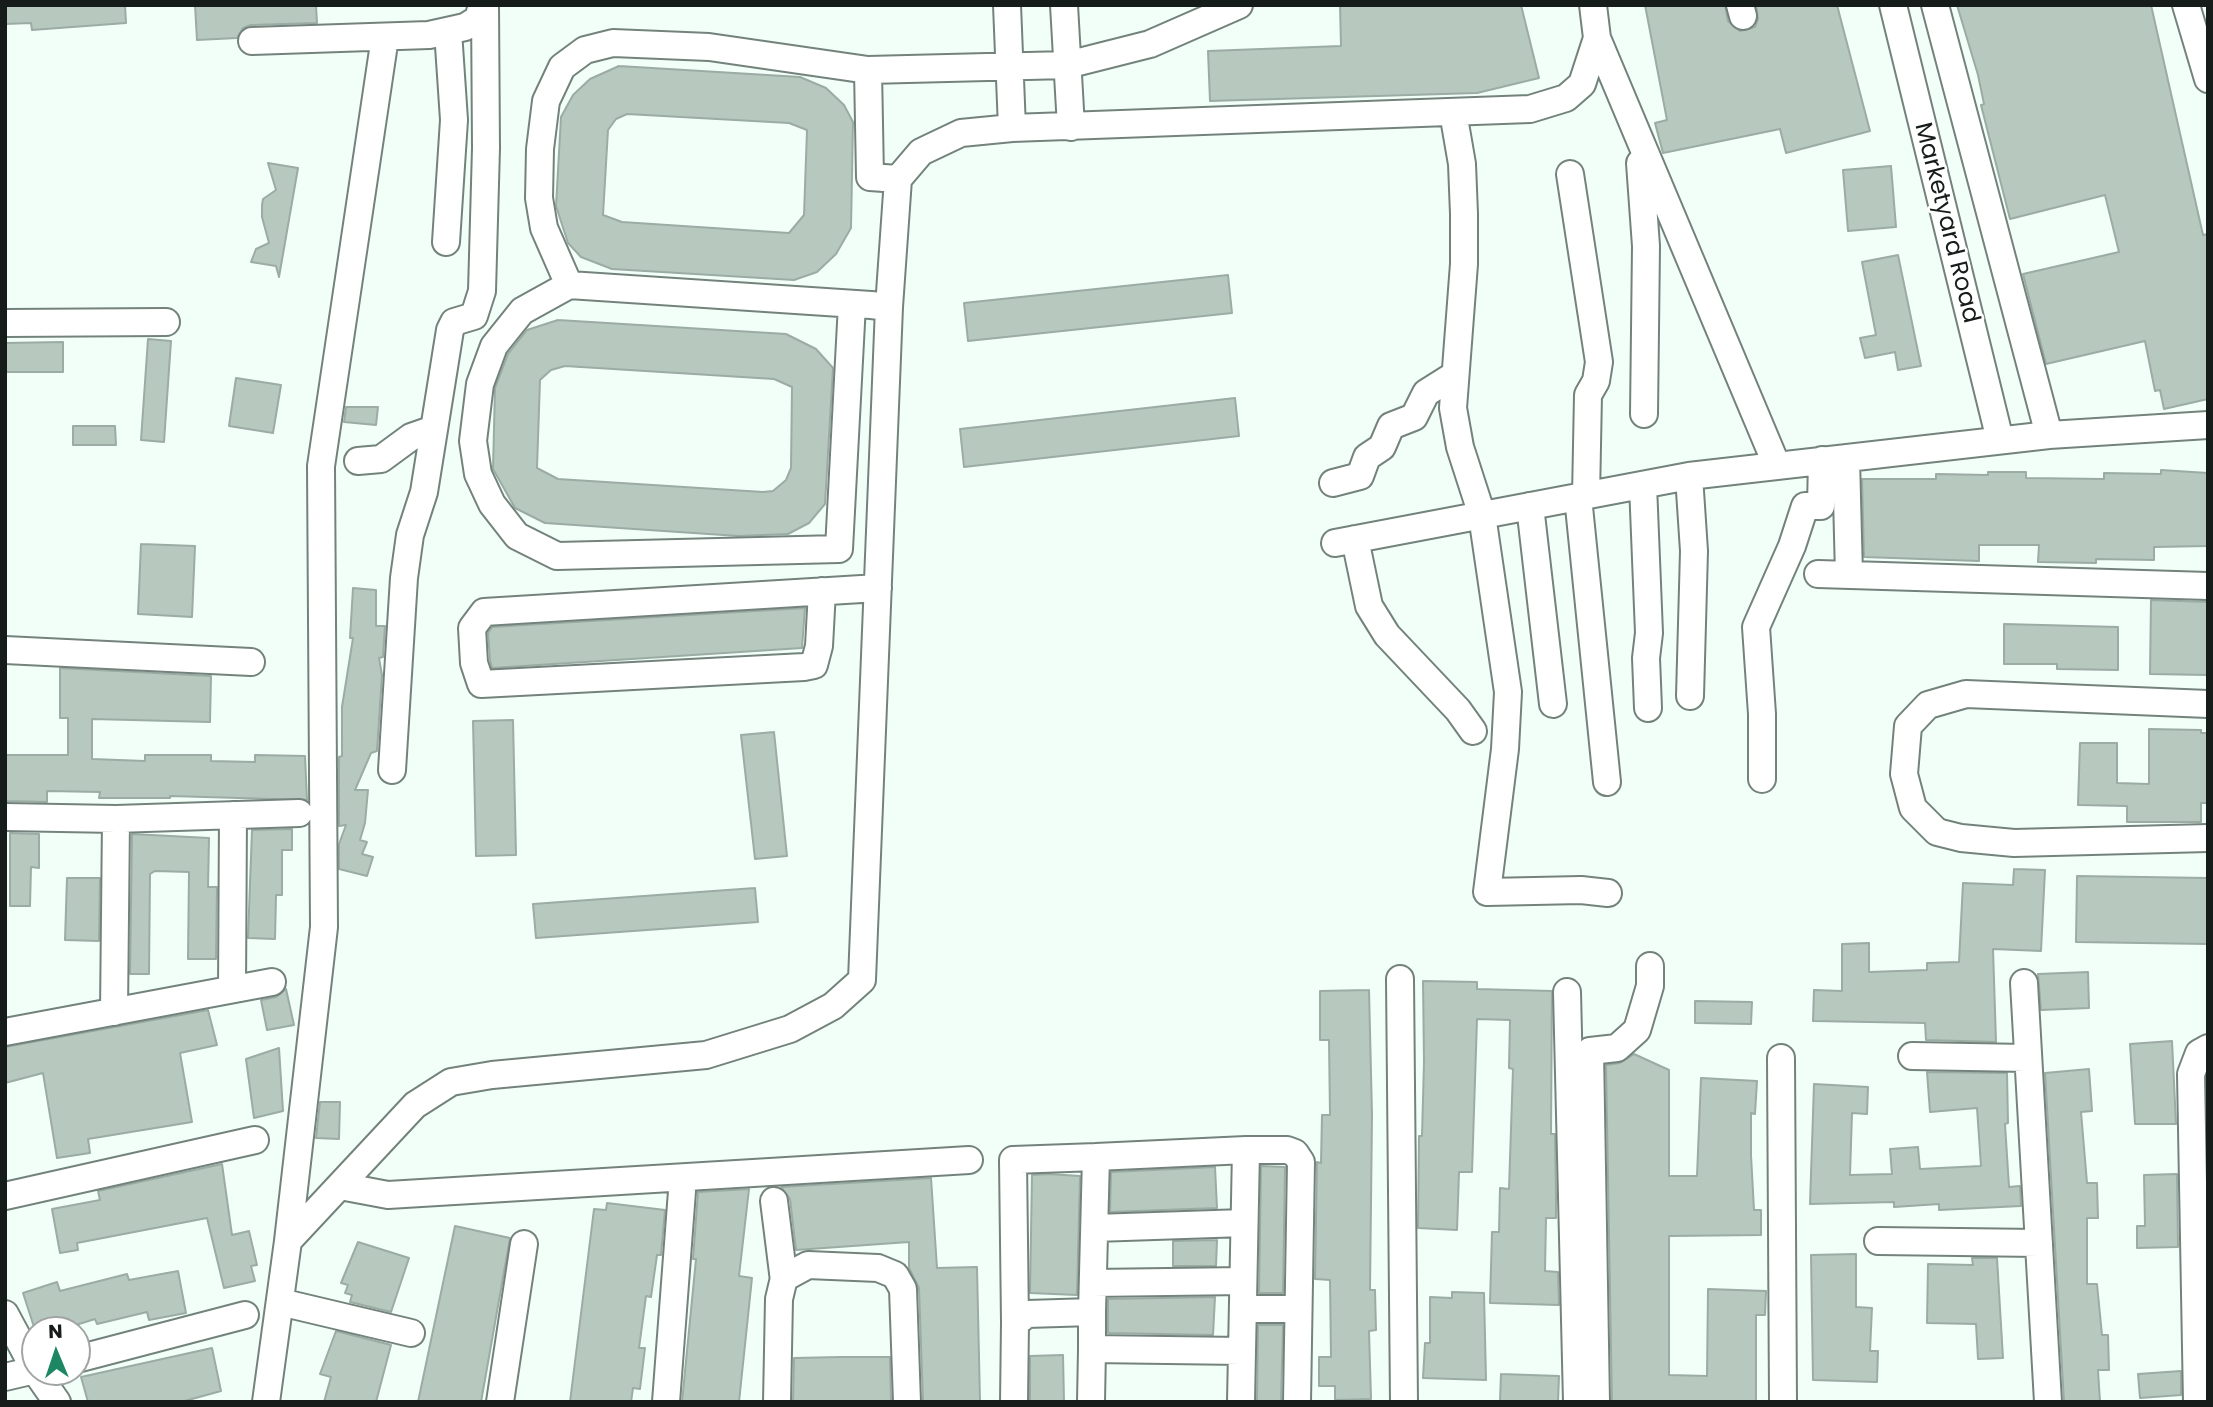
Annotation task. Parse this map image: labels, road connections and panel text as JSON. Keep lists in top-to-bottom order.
{
  "streets": {
    "street": ["Marketyard Road"]
  },
  "north": "top"
}
